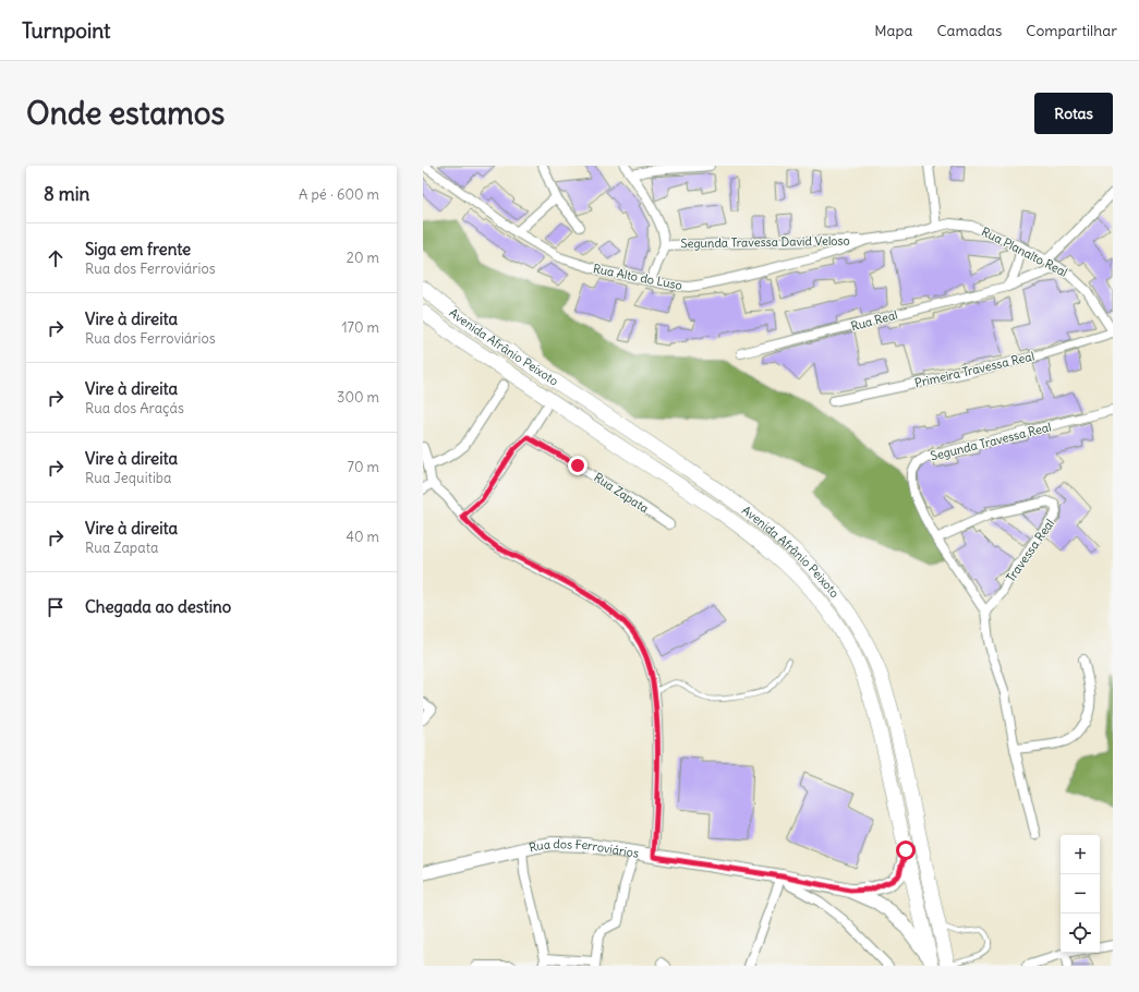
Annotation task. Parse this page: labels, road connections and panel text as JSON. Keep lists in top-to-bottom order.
{
  "streets": {
    "main road": ["Avenida Afrânio Peixoto", "Rua dos Ferroviários"],
    "street": [
      "Segunda Travessa David Veloso",
      "Rua Planalto Real",
      "Rua Alto do Luso",
      "Rua Real",
      "Primeira Travessa Real",
      "Segunda Travessa Real",
      "Rua Zapata",
      "Travessa Real"
    ]
  },
  "crossings": [
    ["Segunda Travessa David Veloso", "Rua Alto do Luso"],
    ["Rua Planalto Real", "Rua Alto do Luso"],
    ["Rua Planalto Real", "Rua Real"],
    ["Rua Planalto Real", "Primeira Travessa Real"],
    ["Avenida Afrânio Peixoto", "Rua dos Ferroviários"],
    ["Segunda Travessa Real", "Travessa Real"]
  ],
  "page": {
    "header": "Turnpoint",
    "nav": ["Mapa", "Camadas", "Compartilhar"],
    "buttons": "Rotas",
    "title": "Onde estamos",
    "heading": ["8 min", "A pé · 600 m"],
    "list": [
      ["Siga em frente", "Rua dos Ferroviários", "20 m"],
      ["Vire à direita", "Rua dos Ferroviários", "170 m"],
      ["Vire à direita", "Rua dos Araçás", "300 m"],
      ["Vire à direita", "Rua Jequitiba", "70 m"],
      ["Vire à direita", "Rua Zapata", "40 m"],
      "Chegada ao destino"
    ],
    "map_buttons": ["+", "−"]
  }
}
